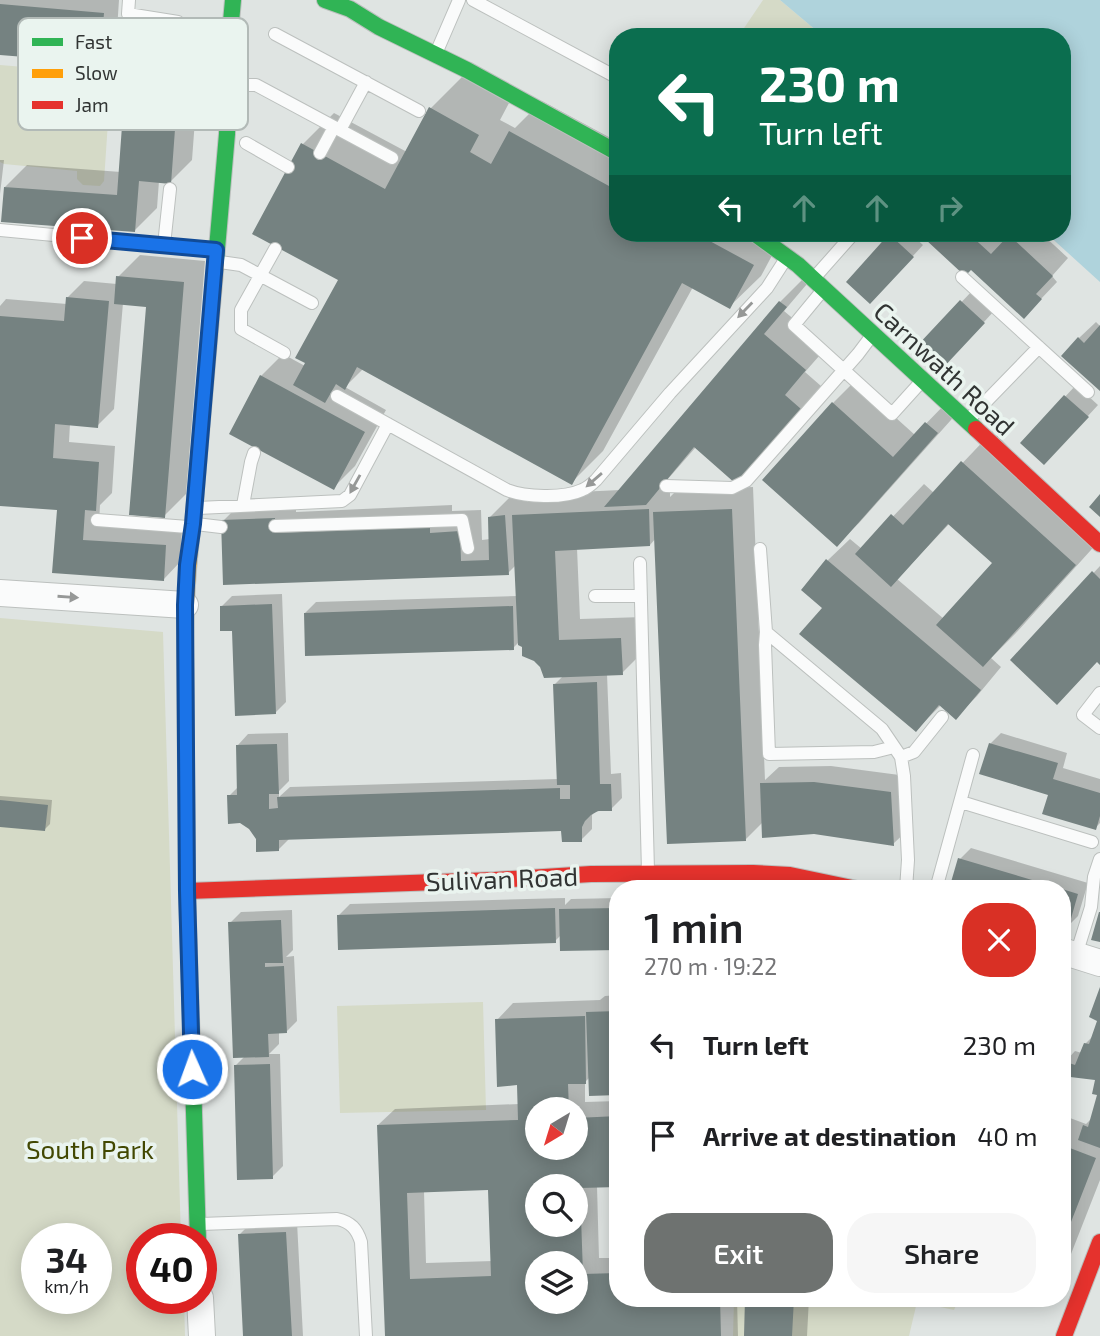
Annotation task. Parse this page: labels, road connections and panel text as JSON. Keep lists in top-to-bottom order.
{
  "streets": {
    "street": ["Carnwath Road", "Sulivan Road"]
  },
  "parks": ["South Park"],
  "legend": ["Fast", "Slow", "Jam"],
  "north": "bottom left",
  "page": {
    "turn": ["230 m", "Turn left"],
    "heading": ["1 min", "270 m · 19:22"],
    "list": [
      {
        "name": "Turn left",
        "value": "230 m"
      },
      {
        "name": "Arrive at destination",
        "value": "40 m"
      }
    ],
    "buttons": ["Exit", "Share"],
    "speed": "34 km/h",
    "limit": "40"
  }
}
